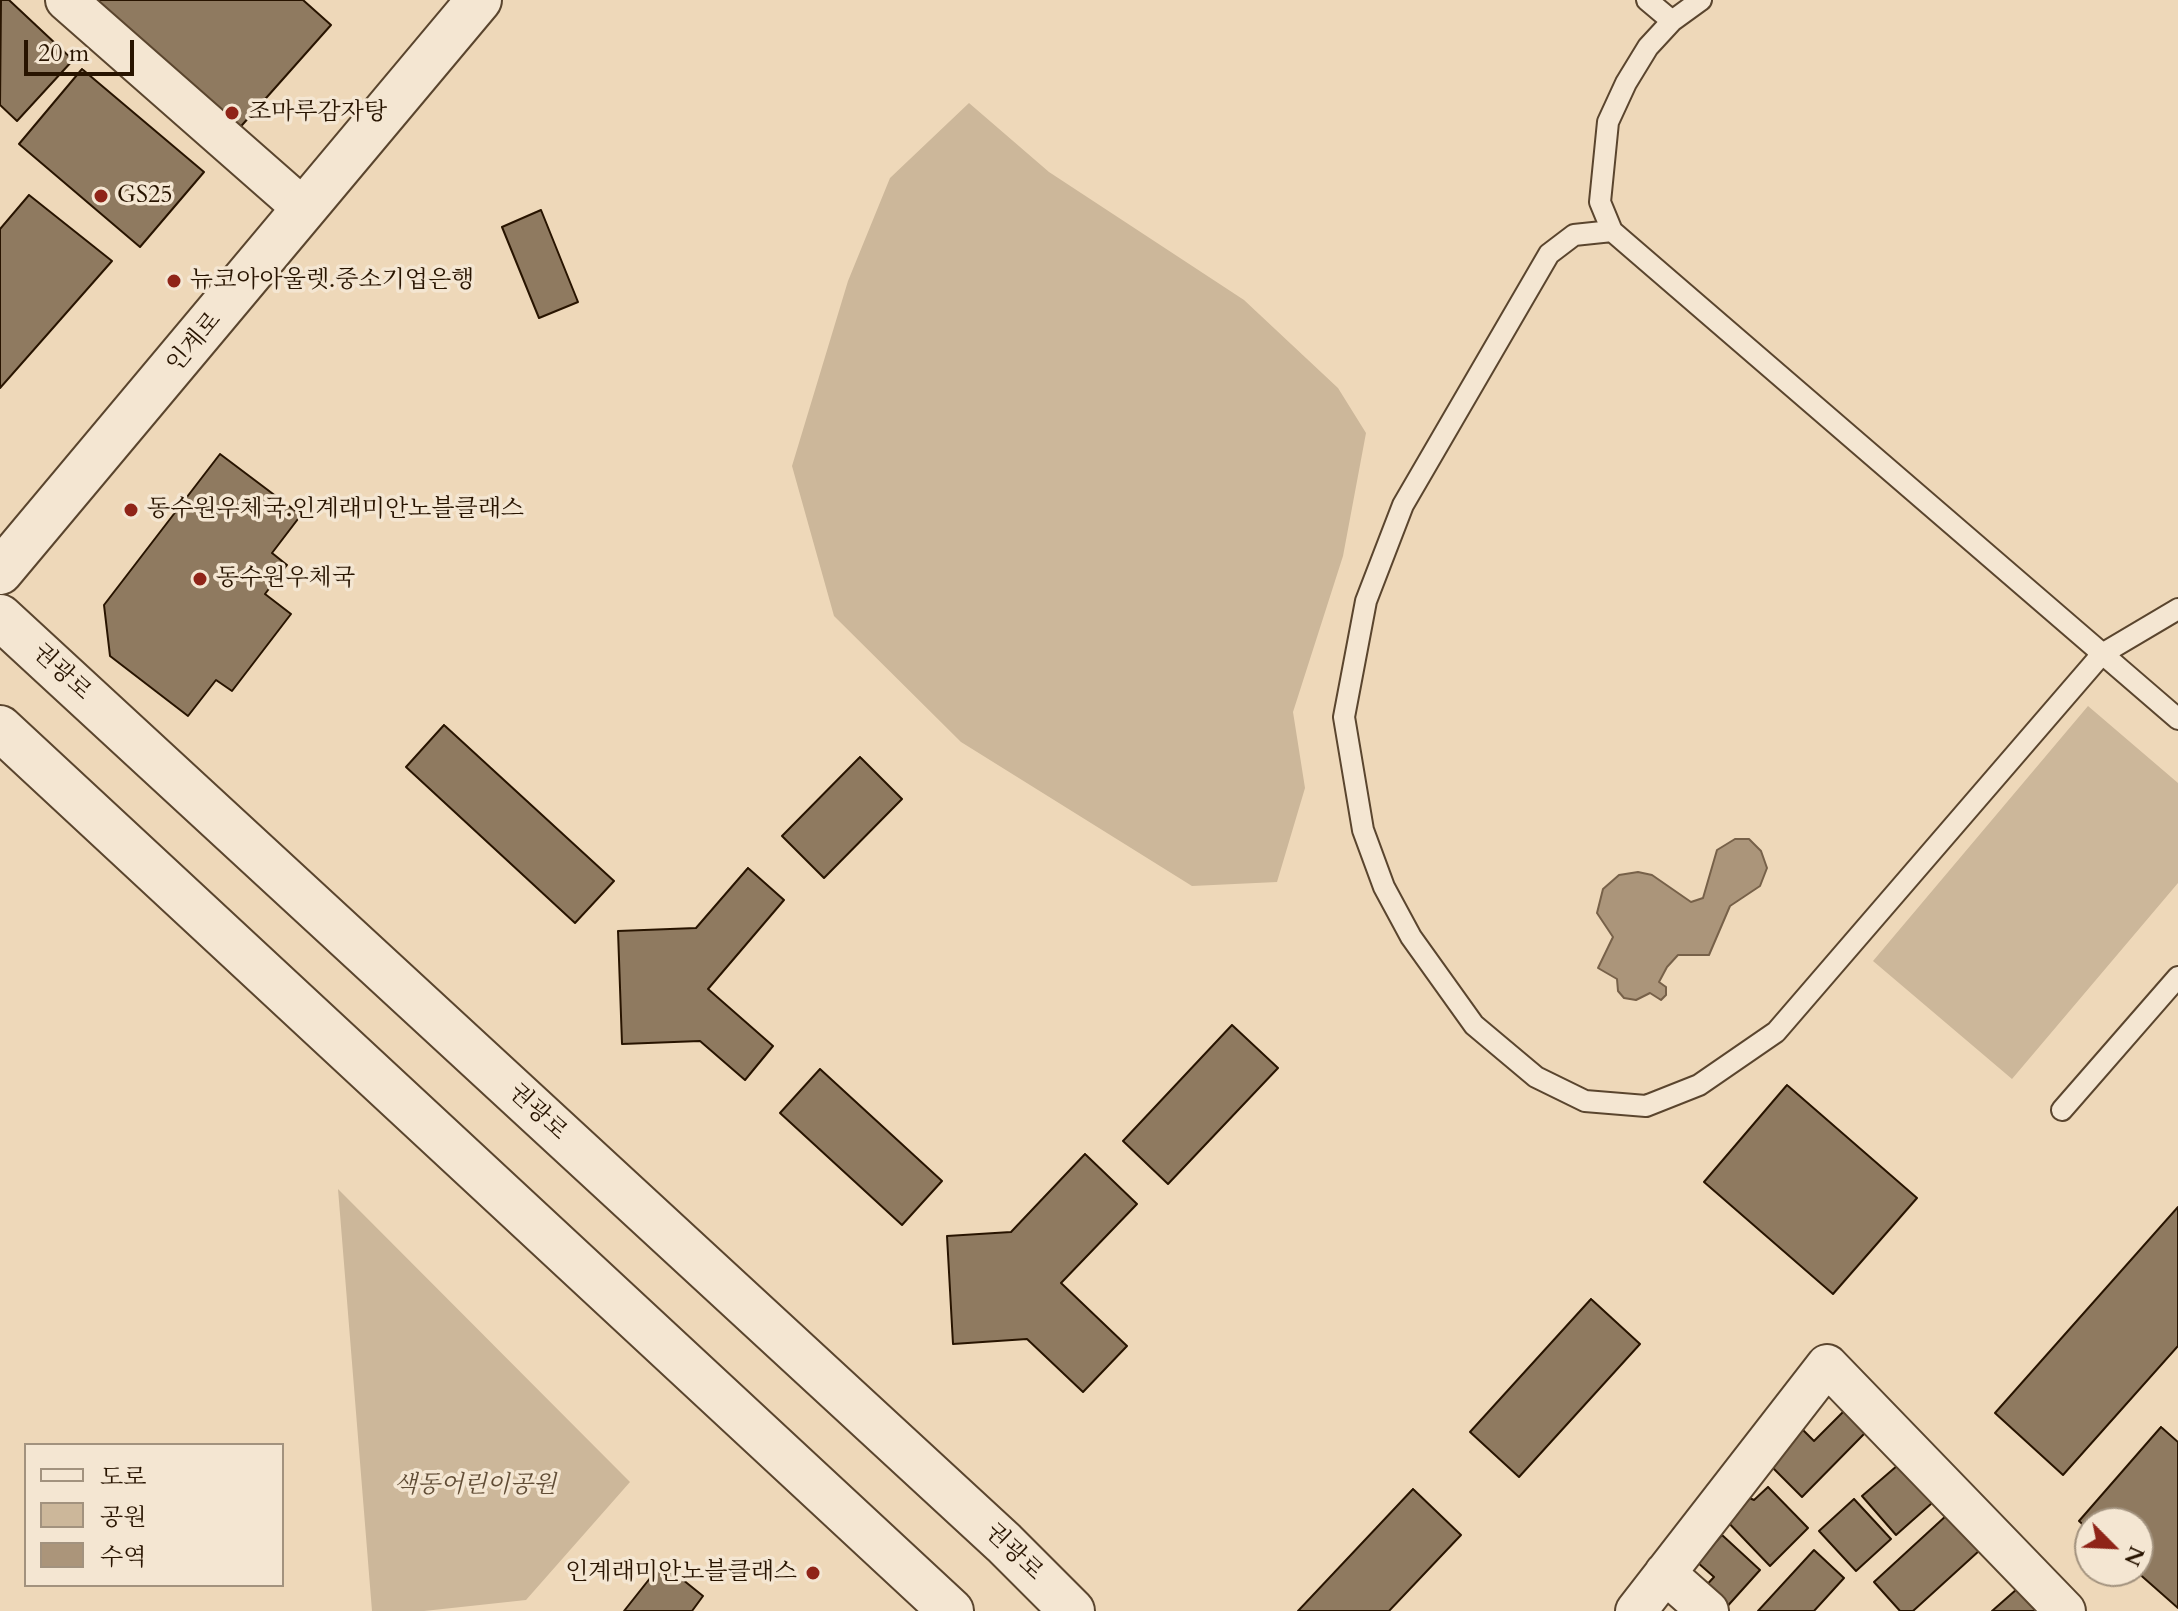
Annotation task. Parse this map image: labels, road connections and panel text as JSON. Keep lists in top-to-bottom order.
{
  "streets": {
    "street": ["인계로", "권광로"]
  },
  "parks": ["색동어린이공원"],
  "places": [
    "조마루감자탕",
    "GS25",
    "뉴코아아울렛.중소기업은행",
    "동수원우체국.인계래미안노블클래스",
    "동수원우체국",
    "인계래미안노블클래스"
  ],
  "legend": ["도로", "공원", "수역"],
  "scale_bar": "20 m",
  "north": "bottom right"
}
